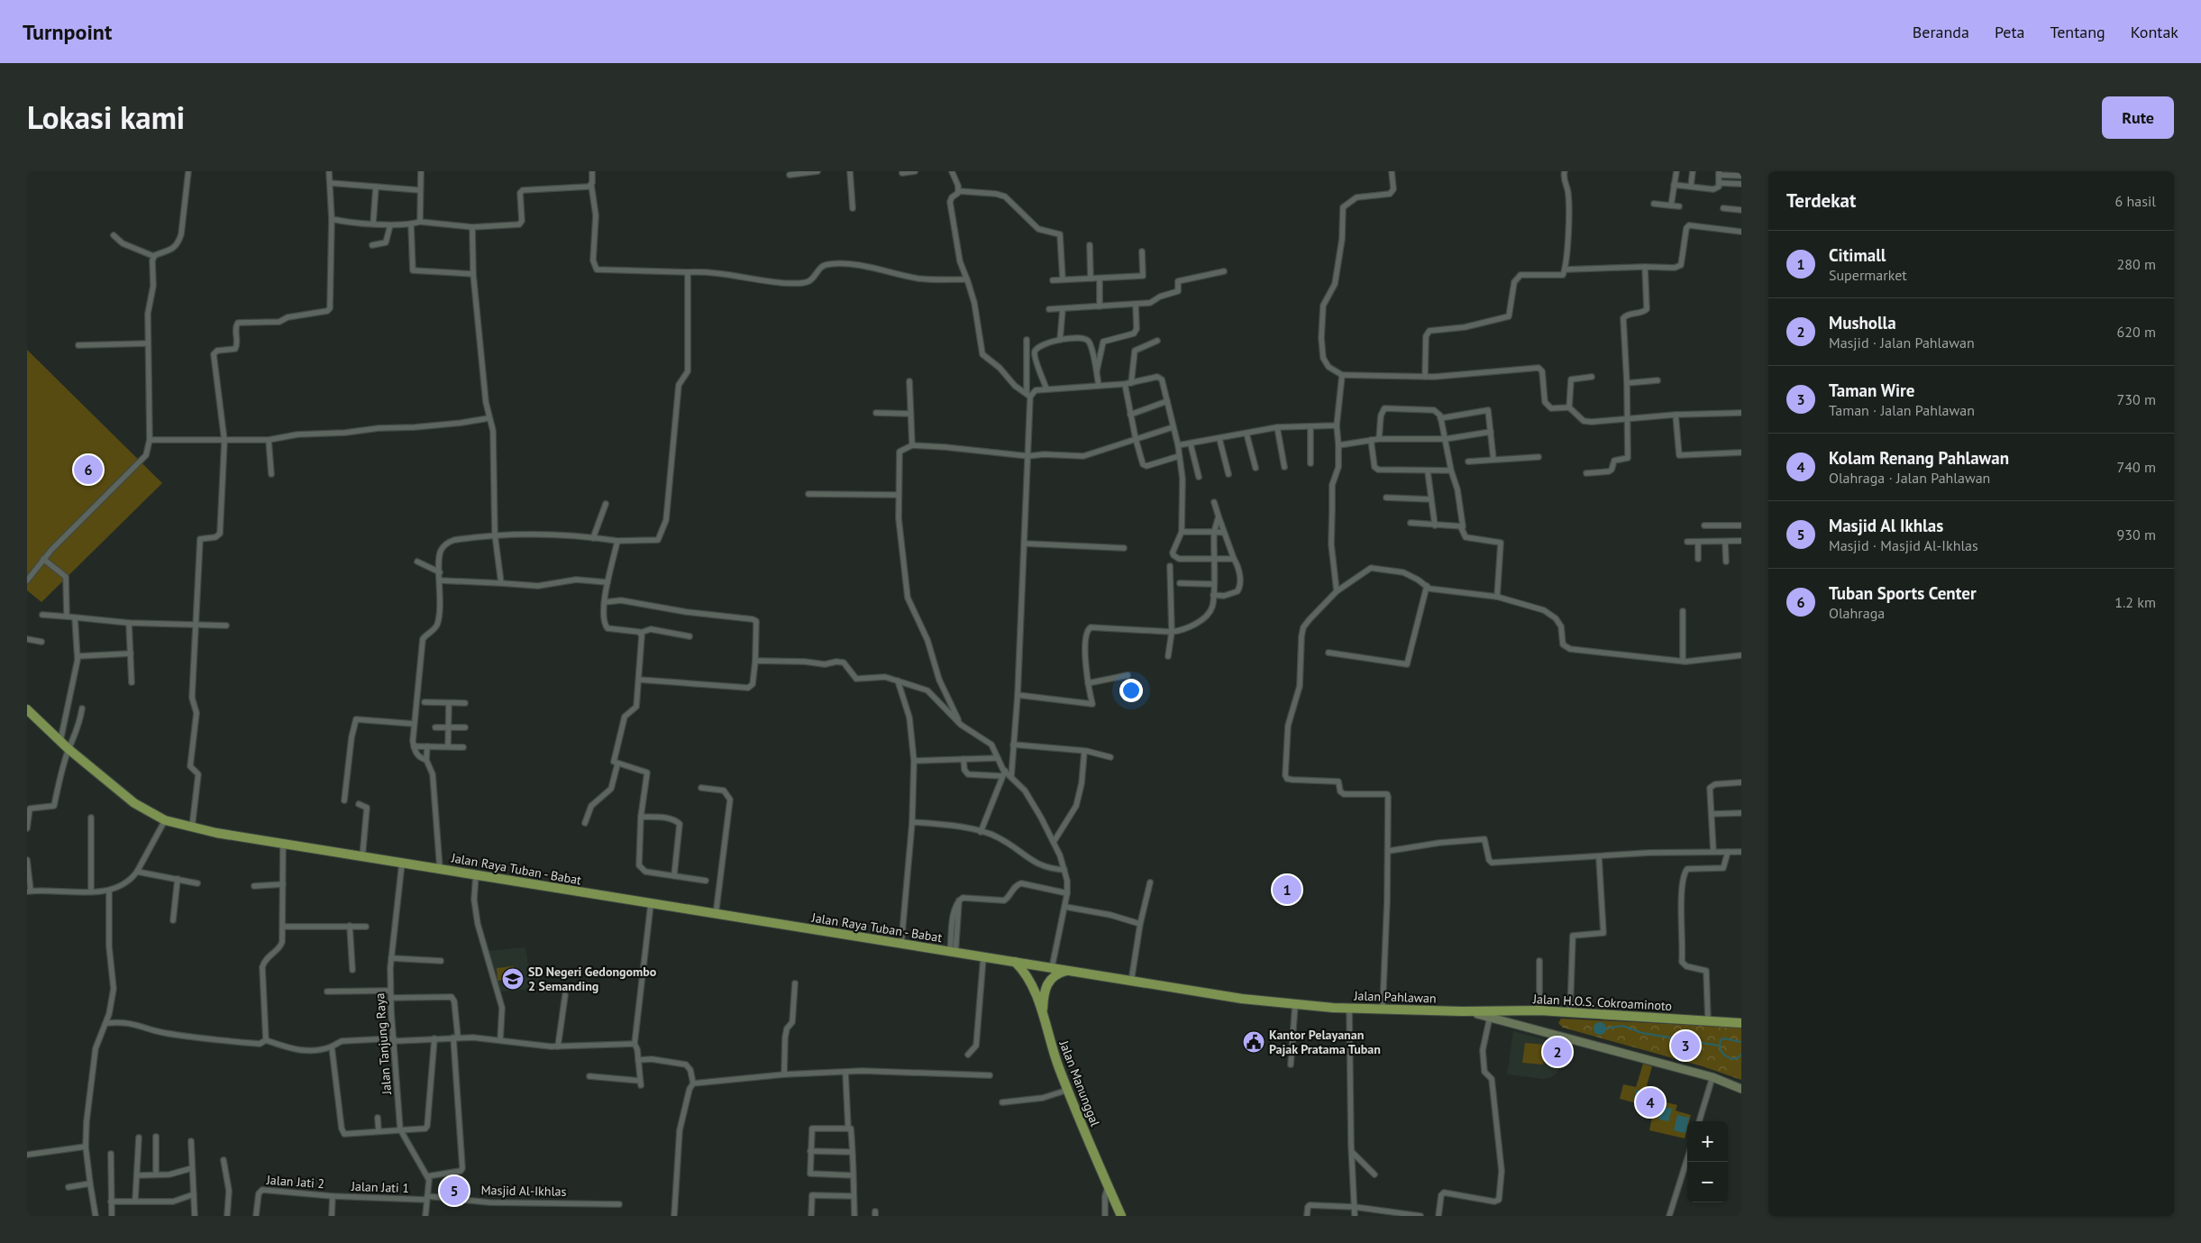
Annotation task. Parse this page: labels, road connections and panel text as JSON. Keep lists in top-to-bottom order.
{
  "streets": {
    "highway": [
      "Jalan Raya Tuban - Babat",
      "Jalan Pahlawan",
      "Jalan H.O.S. Cokroaminoto",
      "Jalan Manunggal"
    ],
    "street": [
      "Jalan Tanjung Raya",
      "Jalan Jati 2",
      "Jalan Jati 1",
      "Masjid Al-Ikhlas"
    ]
  },
  "crossings": [
    ["Jalan Raya Tuban - Babat", "Jalan Pahlawan"],
    ["Jalan Raya Tuban - Babat", "Jalan Tanjung Raya"],
    ["Jalan Raya Tuban - Babat", "Jalan Manunggal"],
    ["Jalan Pahlawan", "Jalan H.O.S. Cokroaminoto"],
    ["Jalan Tanjung Raya", "Jalan Jati 1"],
    ["Jalan Tanjung Raya", "Masjid Al-Ikhlas"],
    ["Jalan Jati 2", "Jalan Jati 1"],
    ["Jalan Jati 1", "Masjid Al-Ikhlas"]
  ],
  "places": {
    "school or university": ["SD Negeri Gedongombo 2 Semanding"],
    "public building": ["Kantor Pelayanan Pajak Pratama Tuban"]
  },
  "page": {
    "header": "Turnpoint",
    "nav": [
      "Beranda",
      "Peta",
      "Tentang",
      "Kontak"
    ],
    "title": "Lokasi kami",
    "buttons": "Rute",
    "heading": ["Terdekat", "6 hasil"],
    "list": [
      {
        "mark": "1",
        "name": "Citimall",
        "note": "Supermarket",
        "value": "280 m"
      },
      {
        "mark": "2",
        "name": "Musholla",
        "note": "Masjid · Jalan Pahlawan",
        "value": "620 m"
      },
      {
        "mark": "3",
        "name": "Taman Wire",
        "note": "Taman · Jalan Pahlawan",
        "value": "730 m"
      },
      {
        "mark": "4",
        "name": "Kolam Renang Pahlawan",
        "note": "Olahraga · Jalan Pahlawan",
        "value": "740 m"
      },
      {
        "mark": "5",
        "name": "Masjid Al Ikhlas",
        "note": "Masjid · Masjid Al-Ikhlas",
        "value": "930 m"
      },
      {
        "mark": "6",
        "name": "Tuban Sports Center",
        "note": "Olahraga",
        "value": "1.2 km"
      }
    ],
    "pins": [
      "6",
      "1",
      "3",
      "2",
      "4",
      "5"
    ],
    "map_buttons": ["+", "−"]
  }
}
